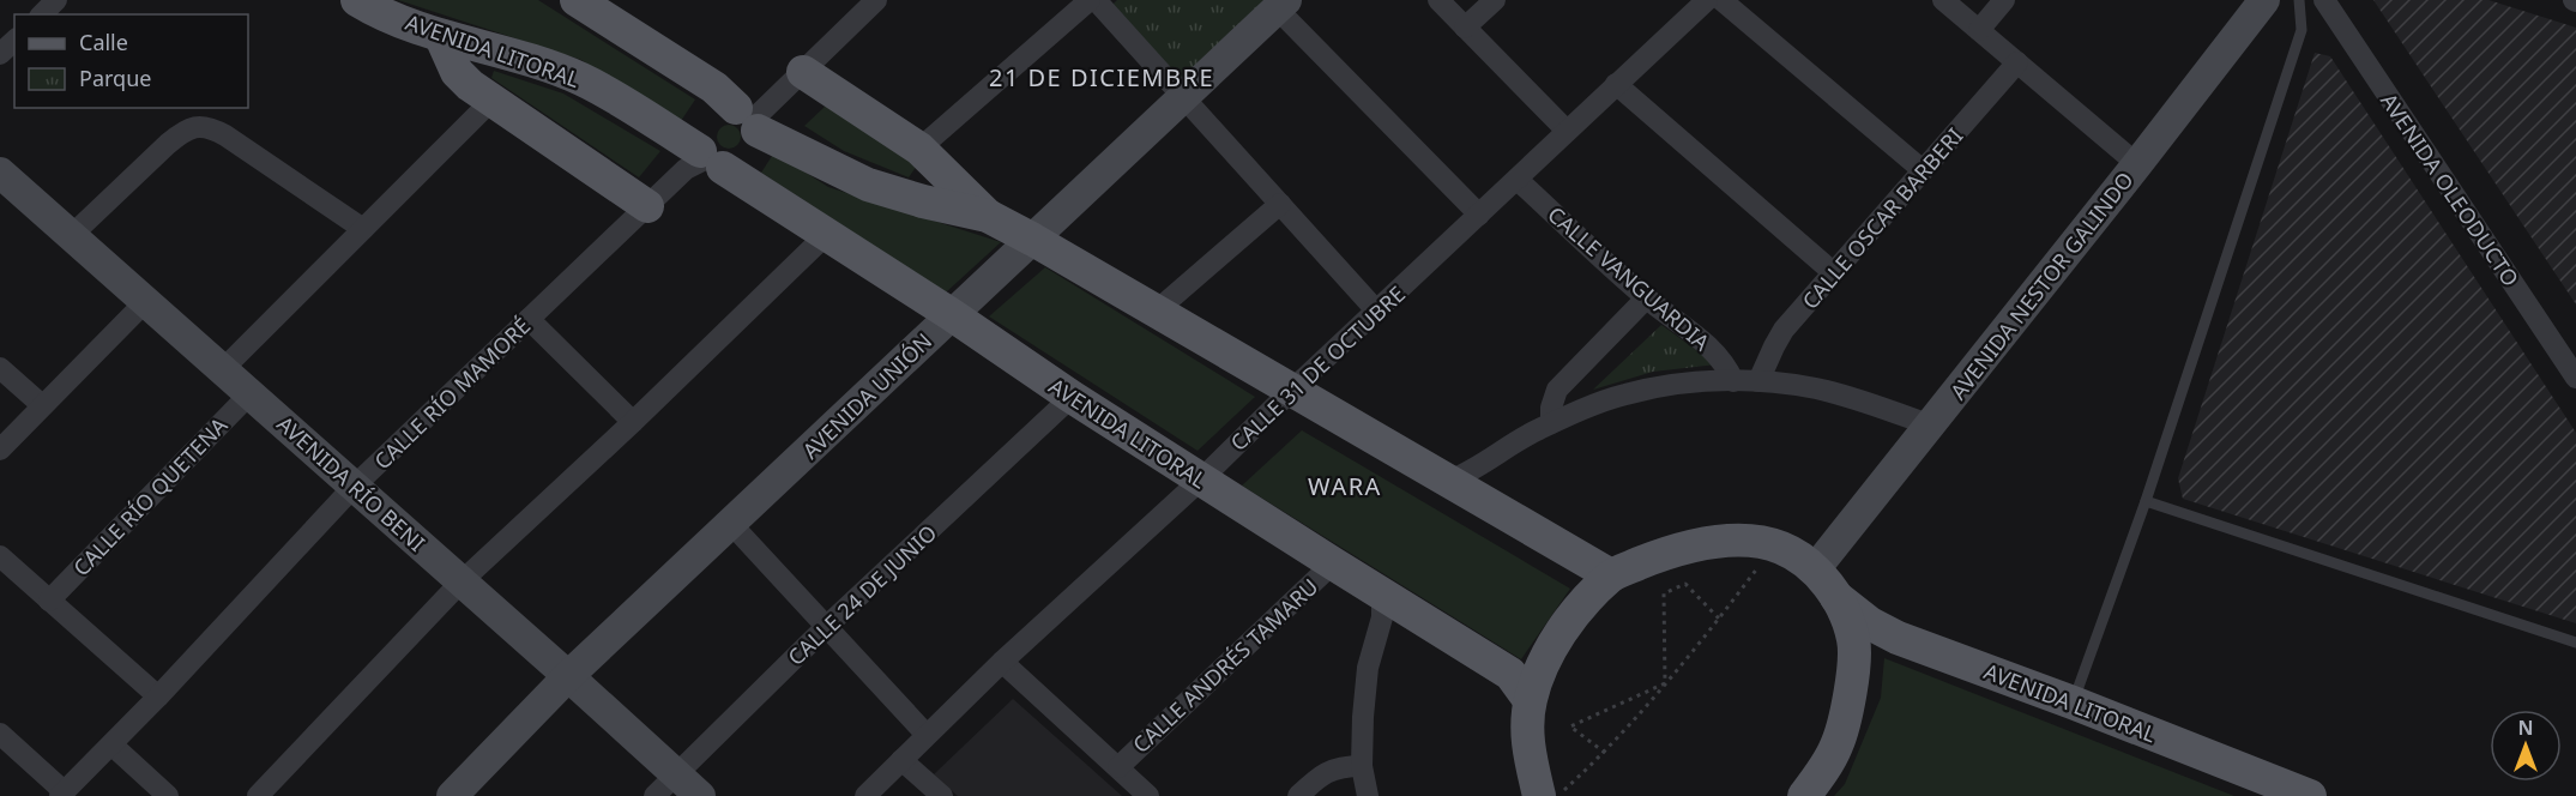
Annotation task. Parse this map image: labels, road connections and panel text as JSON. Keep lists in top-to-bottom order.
{
  "streets": {
    "main road": ["AVENIDA LITORAL"],
    "street": [
      "AVENIDA OLEODUCTO",
      "CALLE OSCAR BARBERI",
      "CALLE VANGUARDIA",
      "AVENIDA NESTOR GALINDO",
      "CALLE 31 DE OCTUBRE",
      "CALLE RÍO MAMORÉ",
      "AVENIDA UNIÓN",
      "AVENIDA RÍO BENI",
      "CALLE RÍO QUETENA",
      "CALLE 24 DE JUNIO",
      "CALLE ANDRÉS TAMARU"
    ]
  },
  "crossings": [
    ["AVENIDA LITORAL", "CALLE 31 DE OCTUBRE"],
    ["AVENIDA LITORAL", "CALLE RÍO MAMORÉ"],
    ["AVENIDA LITORAL", "AVENIDA UNIÓN"],
    ["AVENIDA LITORAL", "CALLE 24 DE JUNIO"],
    ["AVENIDA LITORAL", "CALLE ANDRÉS TAMARU"],
    ["CALLE VANGUARDIA", "CALLE 31 DE OCTUBRE"],
    ["CALLE RÍO MAMORÉ", "AVENIDA RÍO BENI"],
    ["AVENIDA UNIÓN", "AVENIDA RÍO BENI"],
    ["AVENIDA RÍO BENI", "CALLE RÍO QUETENA"],
    ["AVENIDA RÍO BENI", "CALLE 24 DE JUNIO"]
  ],
  "districts": ["21 DE DICIEMBRE", "WARA"],
  "legend": ["Calle", "Parque"],
  "north": "top"
}
